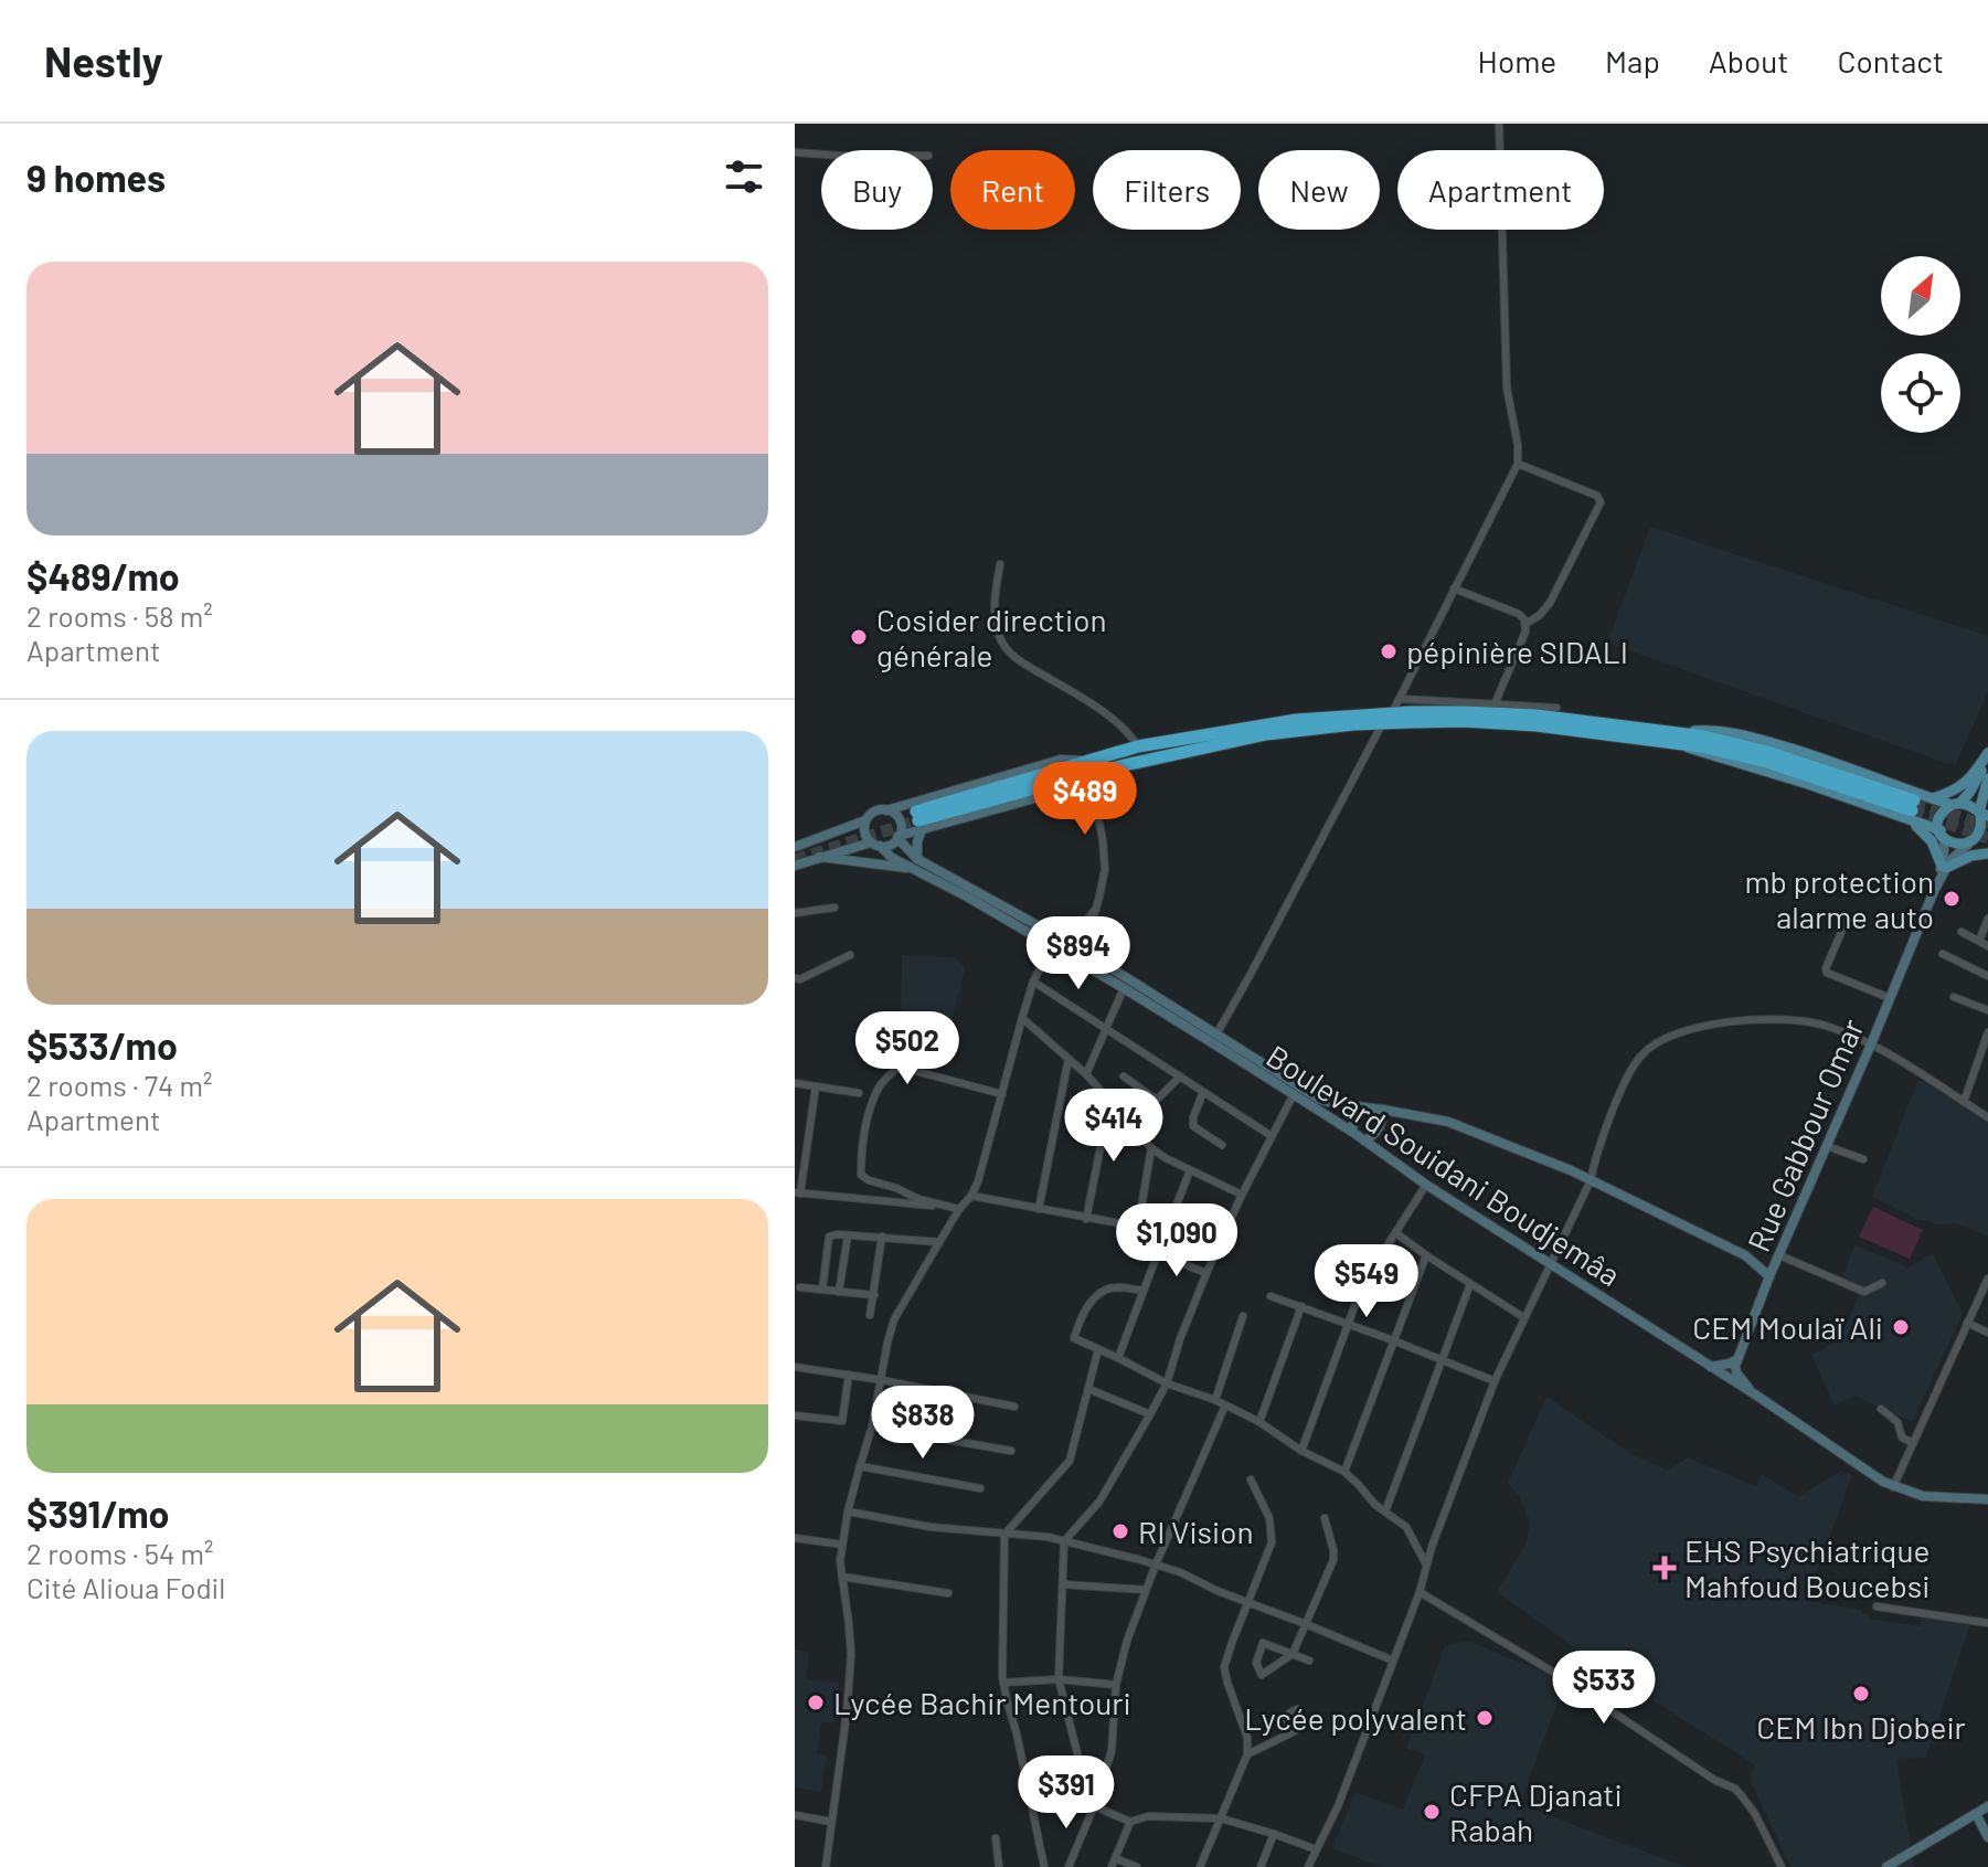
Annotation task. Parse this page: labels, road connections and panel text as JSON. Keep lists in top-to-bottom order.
{
  "streets": {
    "main road": ["Rue Gabbour Omar", "Boulevard Souidani Boudjemâa"]
  },
  "crossings": [
    ["Rue Gabbour Omar", "Boulevard Souidani Boudjemâa"]
  ],
  "places": {
    "other": [
      "Cosider direction générale",
      "pépinière SIDALI",
      "mb protection alarme auto",
      "CEM Moulaï Ali",
      "RI Vision",
      "CEM Ibn Djobeir",
      "Lycée Bachir Mentouri",
      "Lycée polyvalent",
      "CFPA Djanati Rabah"
    ],
    "health": ["EHS Psychiatrique Mahfoud Boucebsi"]
  },
  "north": "top right",
  "page": {
    "header": "Nestly",
    "nav": [
      "Home",
      "Map",
      "About",
      "Contact"
    ],
    "heading": "9 homes",
    "chip": [
      "Buy",
      "Rent",
      "Filters",
      "New",
      "Apartment"
    ],
    "list": [
      {
        "name": "$489/mo",
        "note": "2 rooms · 58 m² · Apartment"
      },
      {
        "name": "$533/mo",
        "note": "2 rooms · 74 m² · Apartment"
      },
      {
        "name": "$391/mo",
        "note": "2 rooms · 54 m² · Cité Alioua Fodil"
      }
    ],
    "price": [
      "$489",
      "$894",
      "$502",
      "$414",
      "$1,090",
      "$549",
      "$838",
      "$533",
      "$391"
    ]
  }
}
